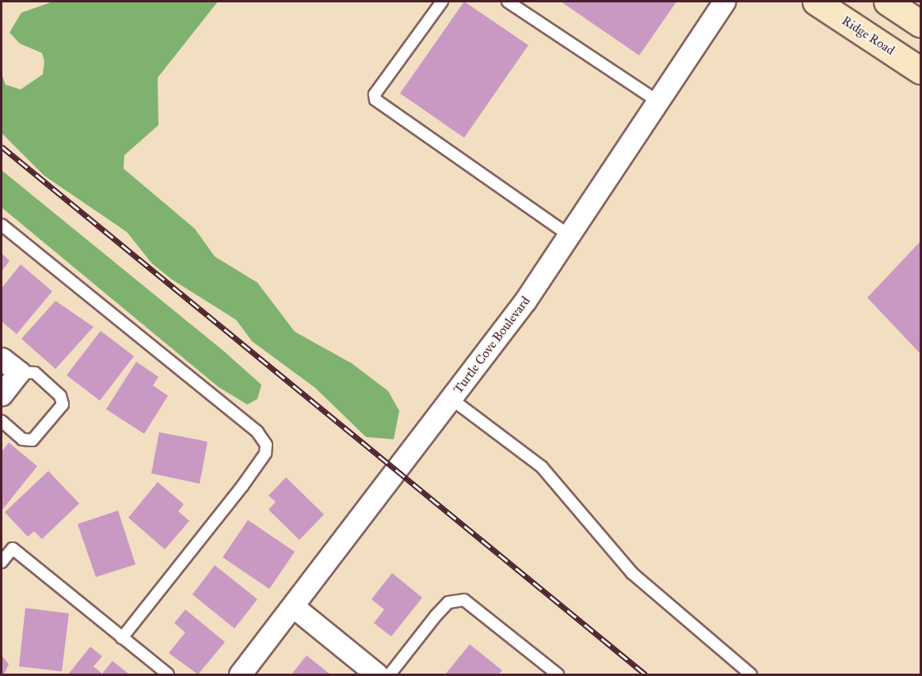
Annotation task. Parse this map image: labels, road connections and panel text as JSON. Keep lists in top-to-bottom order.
{
  "streets": {
    "main road": ["Ridge Road"],
    "street": ["Turtle Cove Boulevard"]
  }
}
